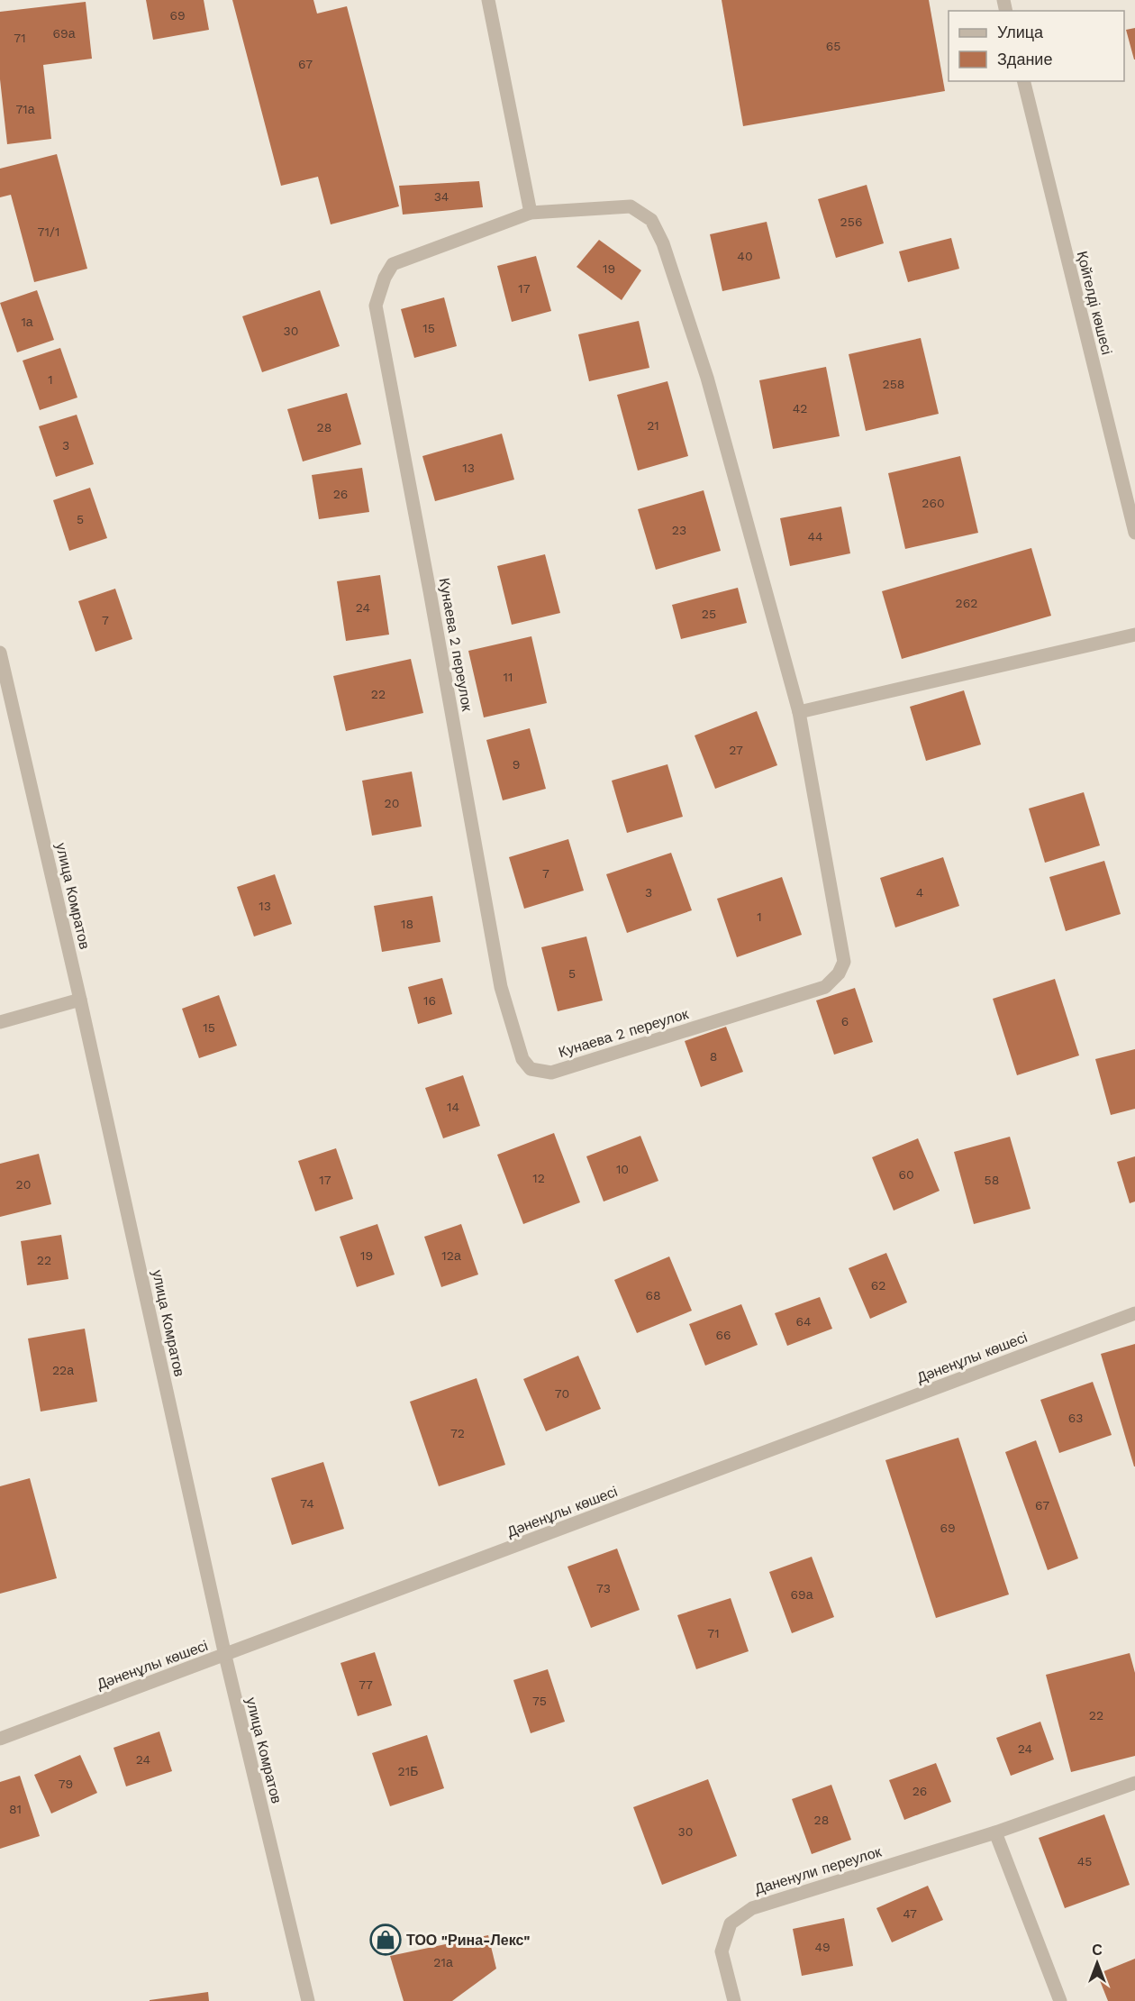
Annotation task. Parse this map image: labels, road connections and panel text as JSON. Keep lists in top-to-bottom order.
{
  "streets": {
    "street": [
      "Қойгелді көшесі",
      "Кунаева 2 переулок",
      "улица Комратов",
      "Дәненұлы көшесі",
      "Даненули переулок"
    ]
  },
  "crossings": [
    ["улица Комратов", "Дәненұлы көшесі"]
  ],
  "places": {
    "shop": ["ТОО \"Рина-Лекс\""]
  },
  "house_numbers": [
    "69",
    "69а",
    "71",
    "65",
    "67",
    "71а",
    "34",
    "256",
    "71/1",
    "40",
    "19",
    "17",
    "1а",
    "15",
    "30",
    "1",
    "258",
    "42",
    "21",
    "28",
    "3",
    "13",
    "26",
    "260",
    "5",
    "23",
    "44",
    "262",
    "24",
    "25",
    "7",
    "11",
    "22",
    "27",
    "9",
    "20",
    "7",
    "3",
    "4",
    "13",
    "1",
    "18",
    "5",
    "16",
    "6",
    "15",
    "8",
    "14",
    "10",
    "60",
    "12",
    "17",
    "58",
    "20",
    "19",
    "12а",
    "22",
    "62",
    "68",
    "64",
    "66",
    "22а",
    "70",
    "63",
    "72",
    "74",
    "67",
    "69",
    "73",
    "69а",
    "71",
    "77",
    "75",
    "22",
    "24",
    "24",
    "21Б",
    "79",
    "26",
    "81",
    "28",
    "30",
    "45",
    "47",
    "49",
    "21а"
  ],
  "legend": ["Улица", "Здание"],
  "north": "top"
}
